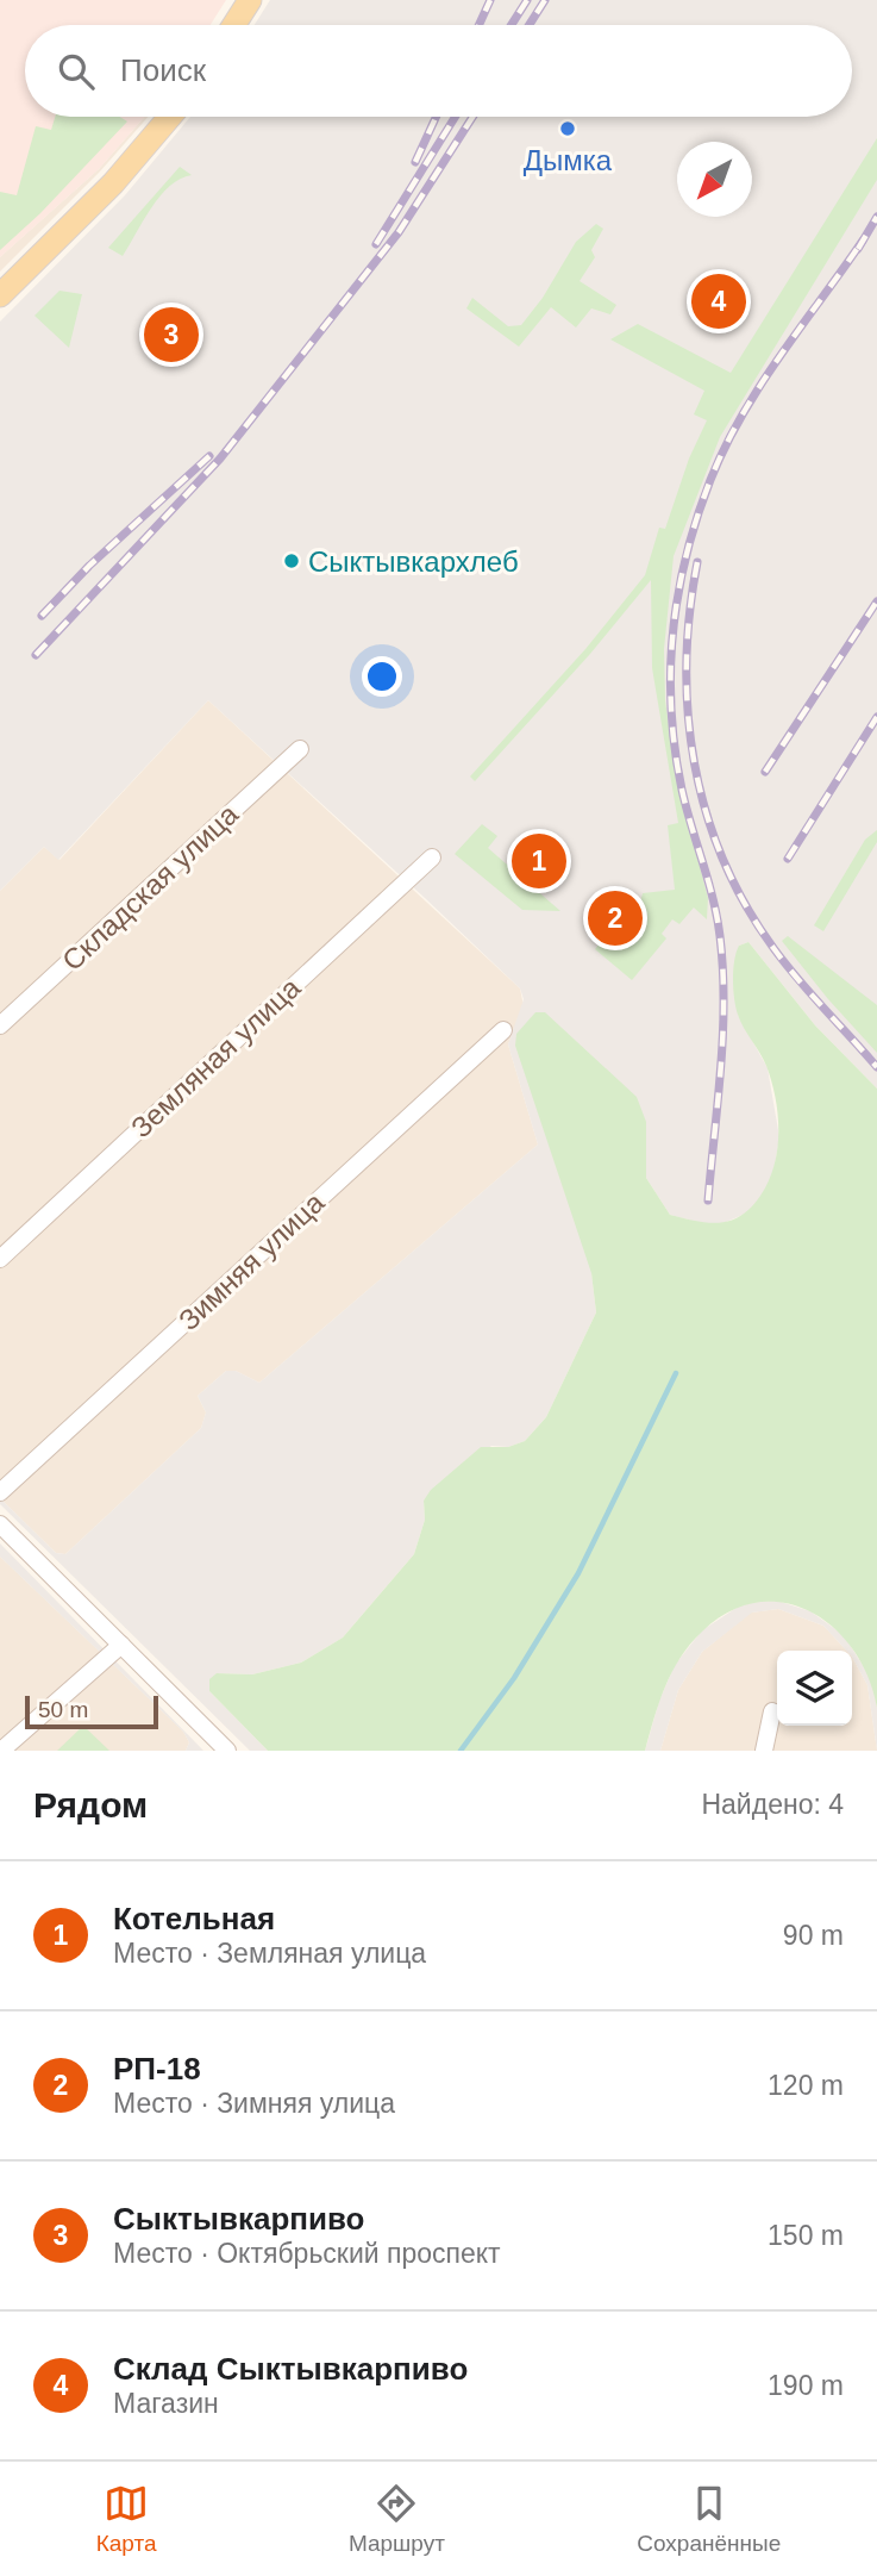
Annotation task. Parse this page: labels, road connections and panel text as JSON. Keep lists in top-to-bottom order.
{
  "streets": {
    "street": ["Складская улица", "Земляная улица", "Зимняя улица"]
  },
  "places": ["Дымка", "Сыктывкархлеб"],
  "scale_bar": "50 m",
  "north": "bottom left",
  "page": {
    "search": "Поиск",
    "pins": [
      "4",
      "3",
      "1",
      "2"
    ],
    "scale": "50 m",
    "heading": ["Рядом", "Найдено: 4"],
    "list": [
      {
        "mark": "1",
        "name": "Котельная",
        "note": "Место · Земляная улица",
        "value": "90 m"
      },
      {
        "mark": "2",
        "name": "РП-18",
        "note": "Место · Зимняя улица",
        "value": "120 m"
      },
      {
        "mark": "3",
        "name": "Сыктывкарпиво",
        "note": "Место · Октябрьский проспект",
        "value": "150 m"
      },
      {
        "mark": "4",
        "name": "Склад Сыктывкарпиво",
        "note": "Магазин",
        "value": "190 m"
      }
    ],
    "nav": ["Карта", "Маршрут", "Сохранённые"]
  }
}
